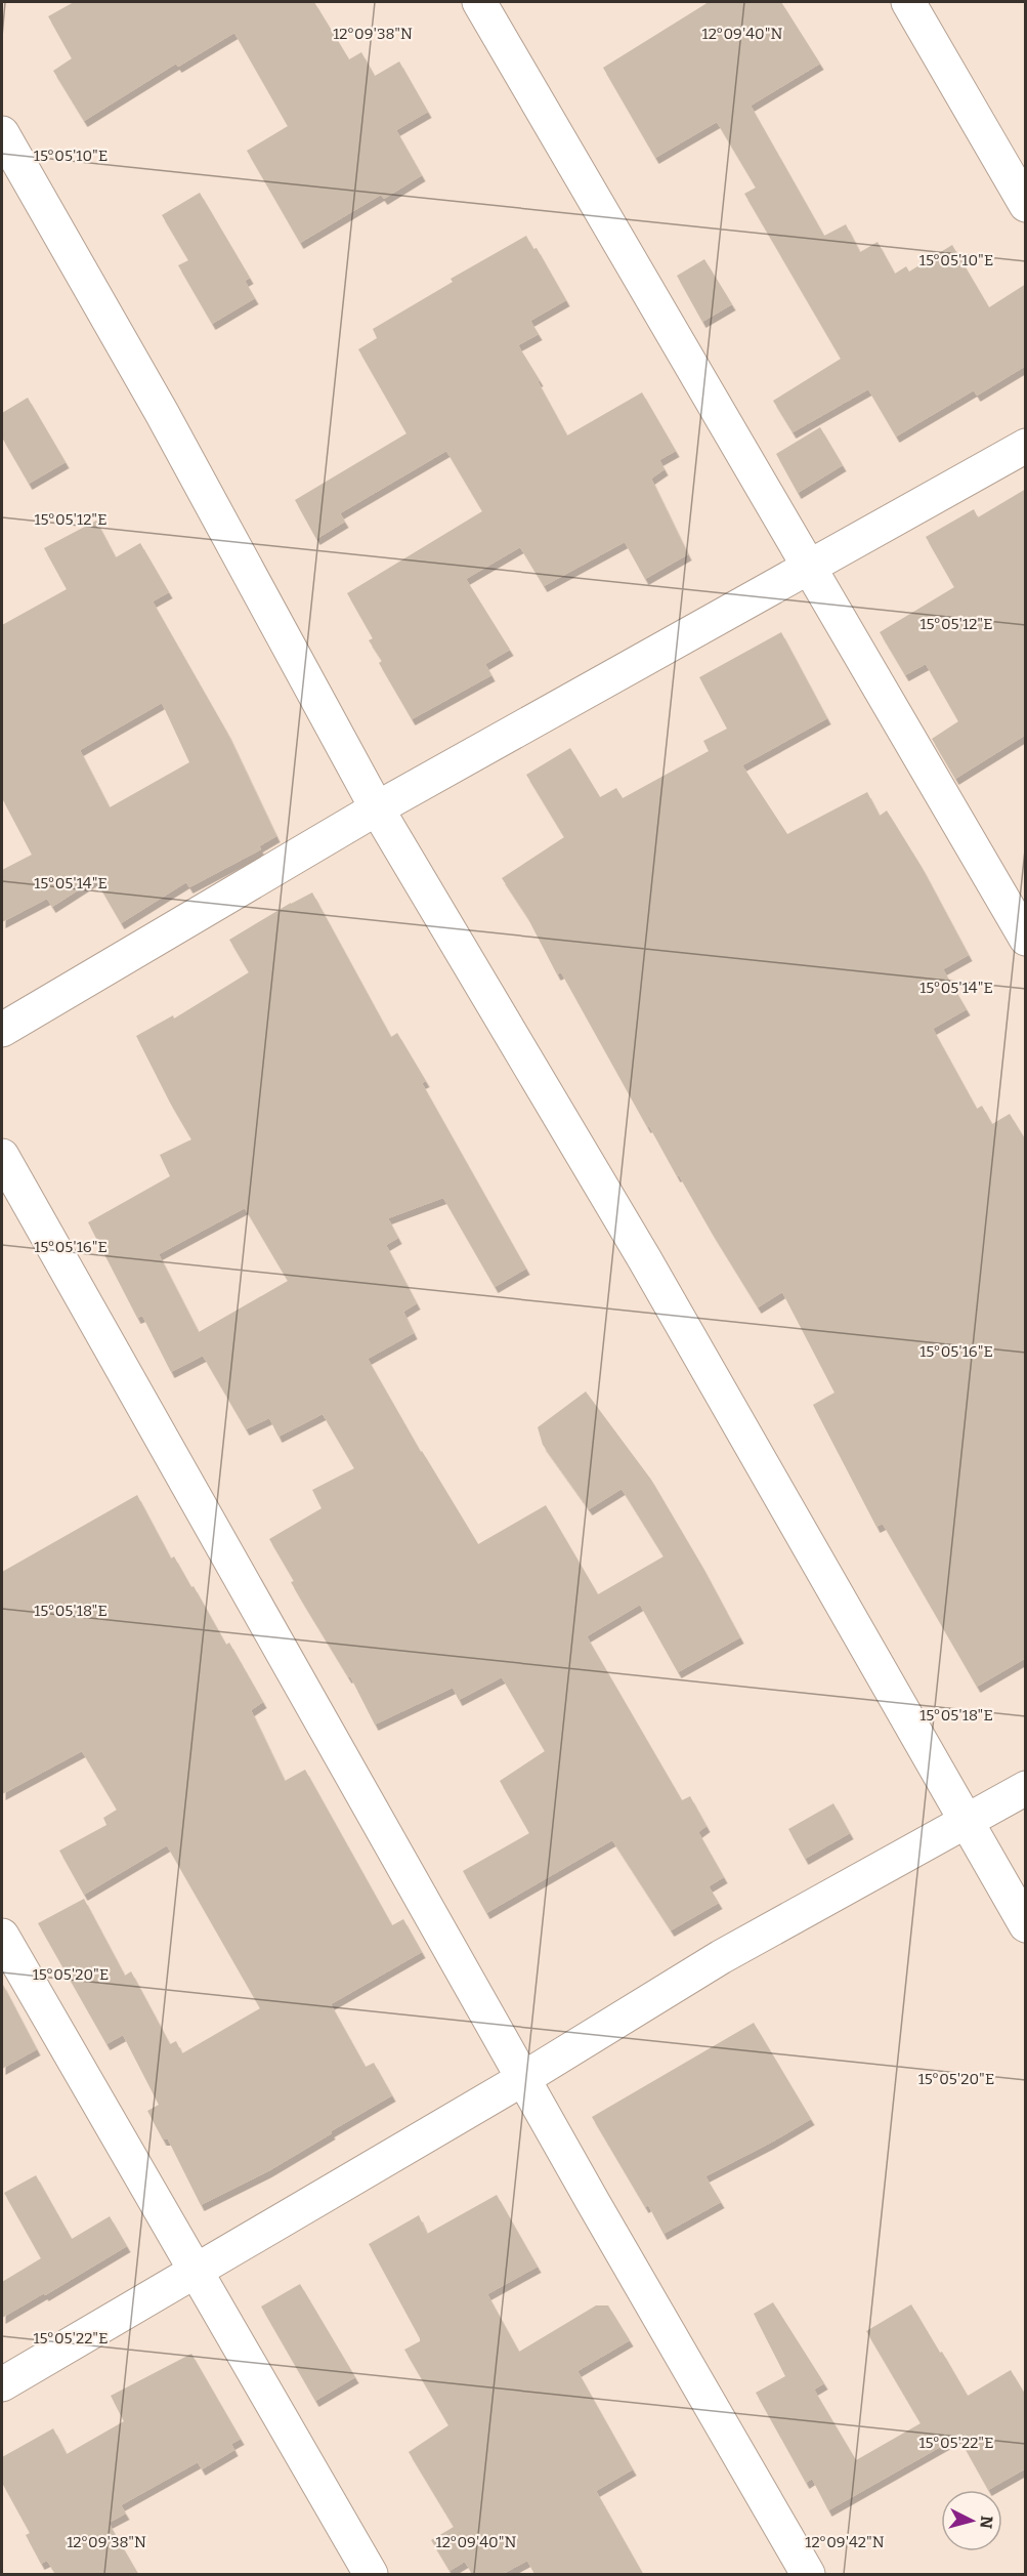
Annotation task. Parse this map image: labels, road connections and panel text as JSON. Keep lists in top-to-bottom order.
{
  "north": "right",
  "coordinates": [
    "12°09'38\"N",
    "12°09'40\"N",
    "15°05'10\"E",
    "15°05'12\"E",
    "15°05'14\"E",
    "15°05'16\"E",
    "15°05'18\"E",
    "15°05'20\"E",
    "15°05'22\"E",
    "12°09'42\"N"
  ]
}
